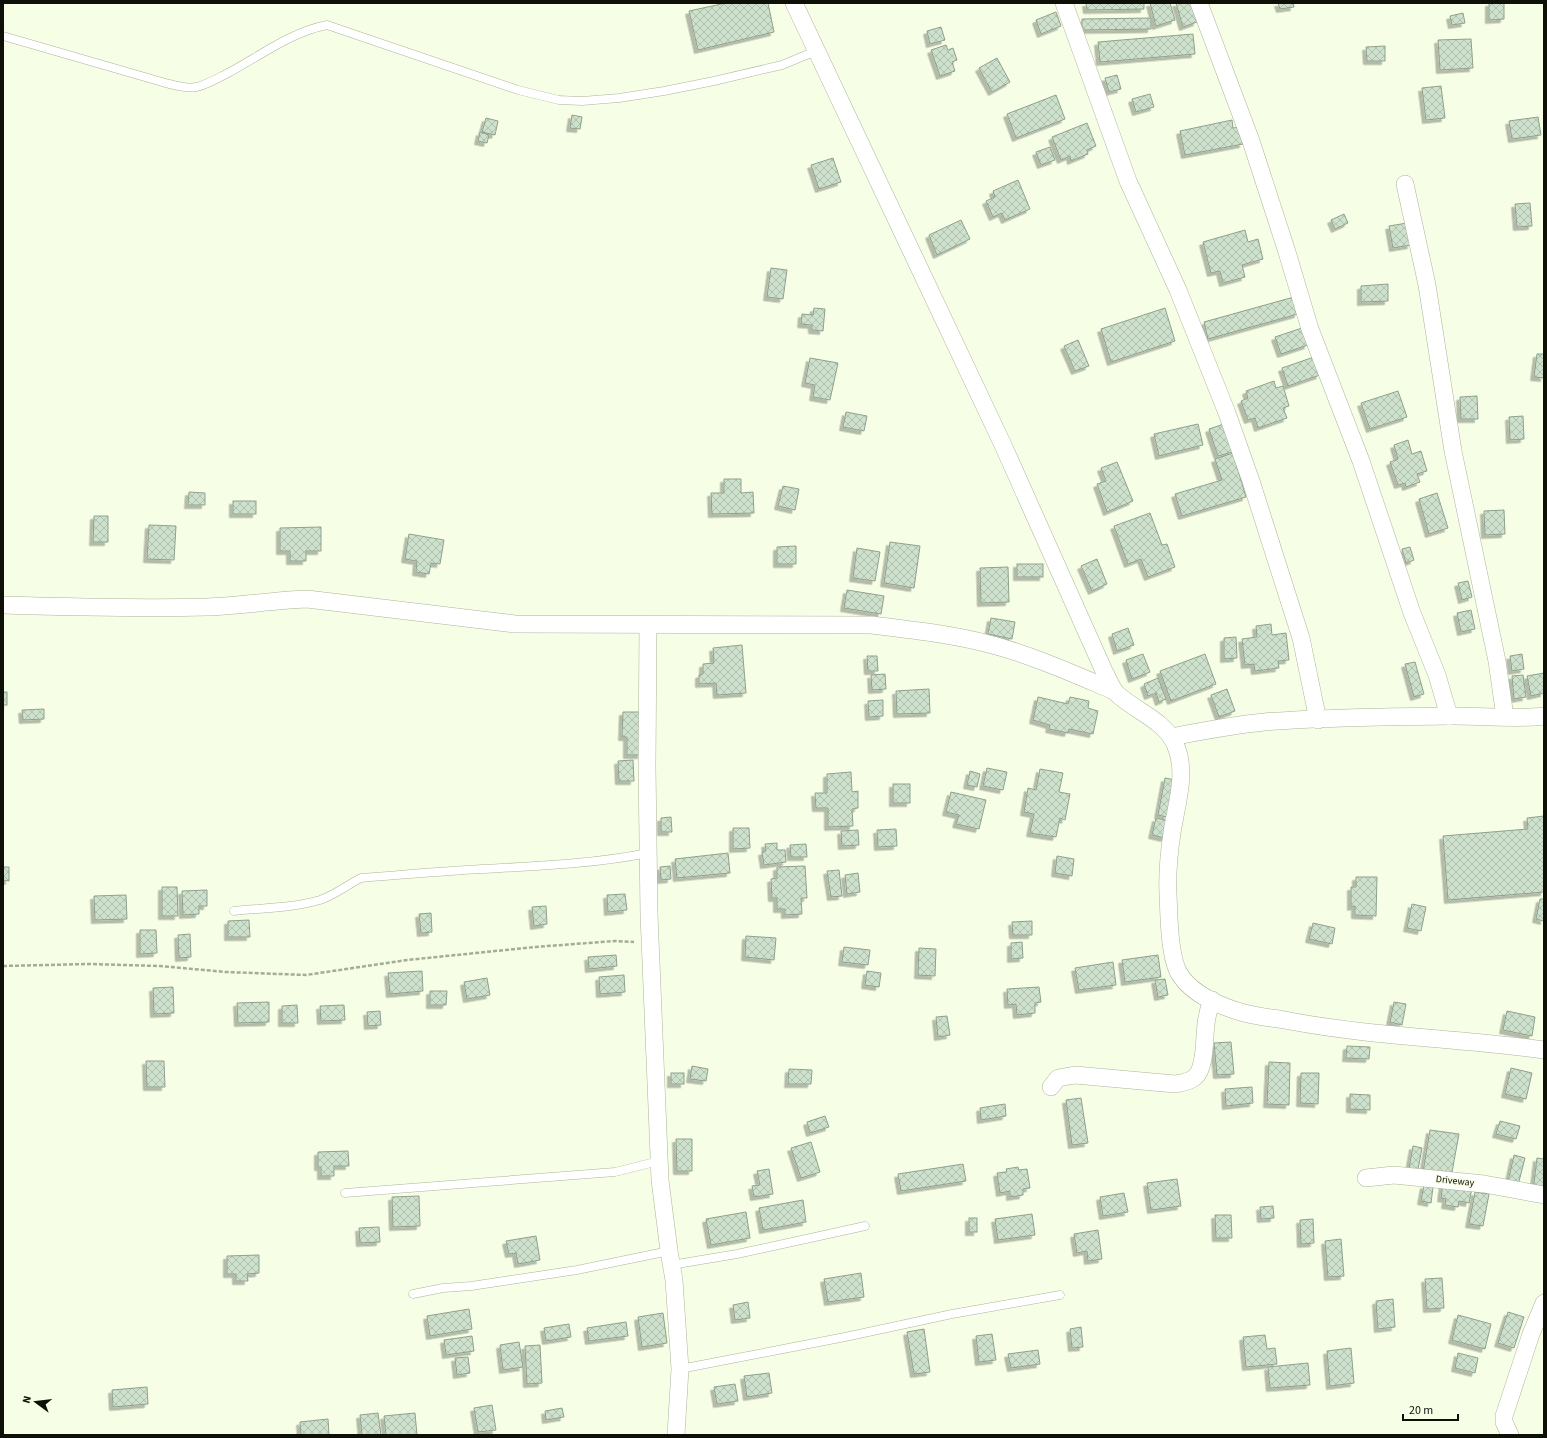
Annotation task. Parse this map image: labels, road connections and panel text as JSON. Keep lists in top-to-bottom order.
{
  "streets": {
    "street": ["Driveway"]
  },
  "scale_bar": "20 m",
  "north": "left"
}
